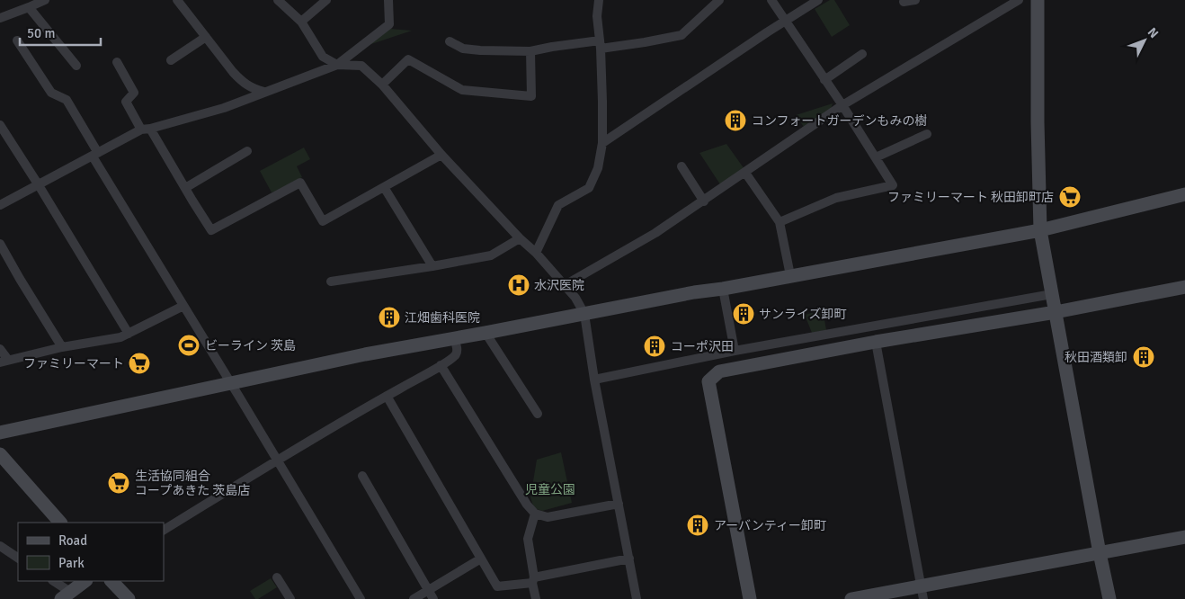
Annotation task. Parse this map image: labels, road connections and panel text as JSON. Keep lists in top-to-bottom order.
{
  "parks": ["児童公園"],
  "places": {
    "building": [
      "コンフォートガーデンもみの樹",
      "サンライズ卸町",
      "江畑歯科医院",
      "コーポ沢田",
      "秋田酒類卸",
      "アーバンティー卸町"
    ],
    "supermarket": ["ファミリーマート 秋田卸町店", "ファミリーマート", "生活協同組合 コープあきた 茨島店"],
    "hospital": ["水沢医院"],
    "sports": ["ビーライン 茨島"]
  },
  "legend": ["Road", "Park"],
  "scale_bar": "50 m",
  "north": "top right"
}
